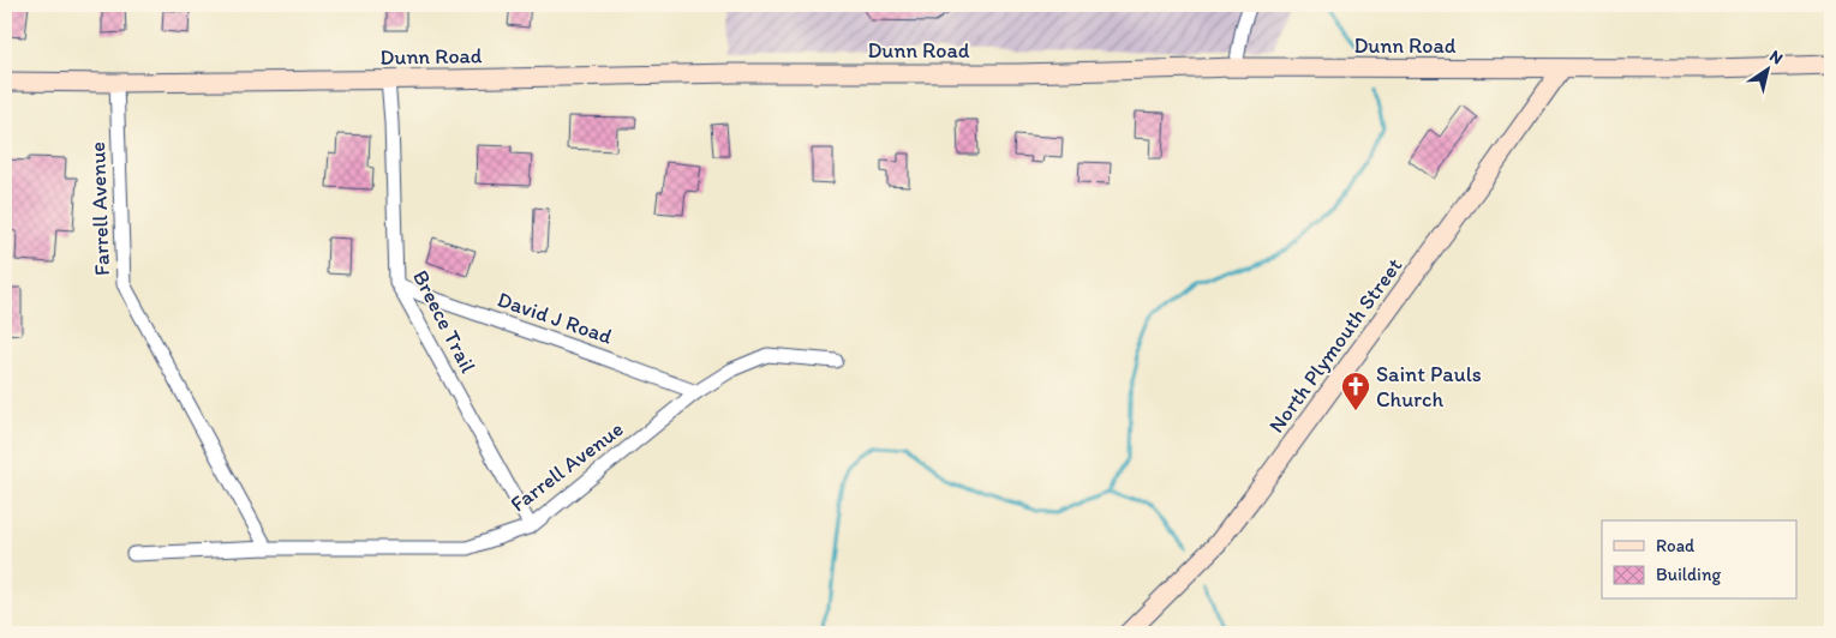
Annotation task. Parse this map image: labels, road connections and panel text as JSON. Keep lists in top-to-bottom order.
{
  "streets": {
    "main road": ["Dunn Road", "North Plymouth Street"],
    "street": ["Farrell Avenue", "David J Road", "Breece Trail"]
  },
  "crossings": [
    ["Dunn Road", "Farrell Avenue"],
    ["Dunn Road", "Breece Trail"],
    ["Dunn Road", "North Plymouth Street"],
    ["Farrell Avenue", "David J Road"],
    ["Farrell Avenue", "Breece Trail"],
    ["David J Road", "Breece Trail"]
  ],
  "places": {
    "church": ["Saint Pauls Church"]
  },
  "legend": ["Road", "Building"],
  "north": "top right"
}
